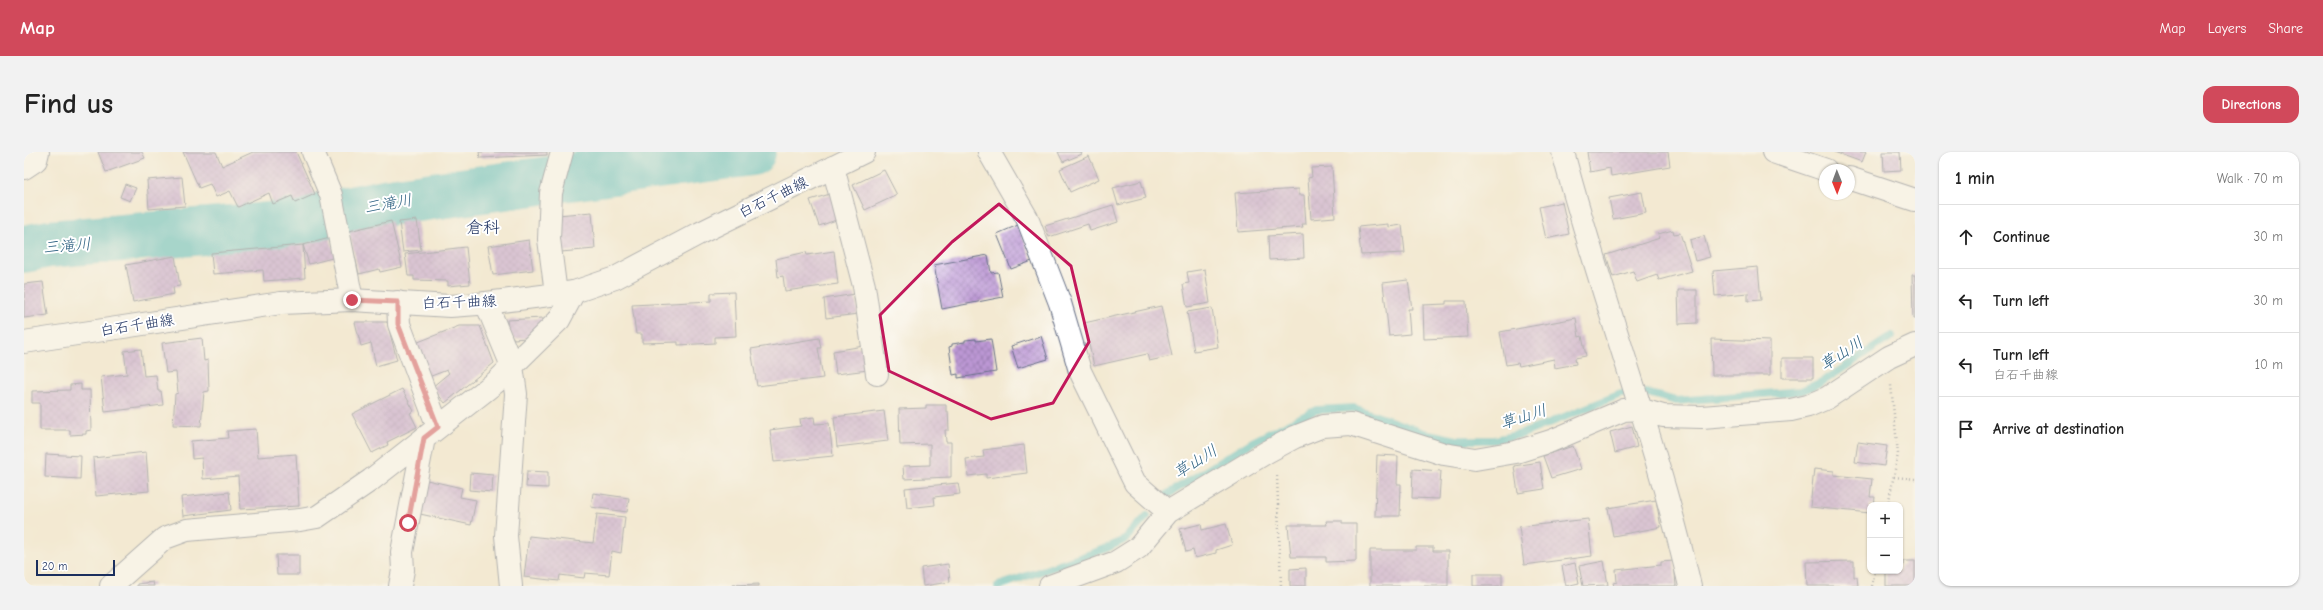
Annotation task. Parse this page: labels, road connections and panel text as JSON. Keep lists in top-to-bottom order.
{
  "streets": {
    "street": ["白石千曲線"]
  },
  "districts": ["倉科"],
  "water": ["三滝川", "草山川"],
  "scale_bar": "20 m",
  "north": "bottom",
  "page": {
    "header": "Map",
    "nav": ["Map", "Layers", "Share"],
    "buttons": "Directions",
    "title": "Find us",
    "heading": ["1 min", "Walk · 70 m"],
    "list": [
      ["Continue", "30 m"],
      ["Turn left", "30 m"],
      ["Turn left", "白石千曲線", "10 m"],
      "Arrive at destination"
    ],
    "map_buttons": ["+", "−"],
    "scale": "20 m"
  }
}
